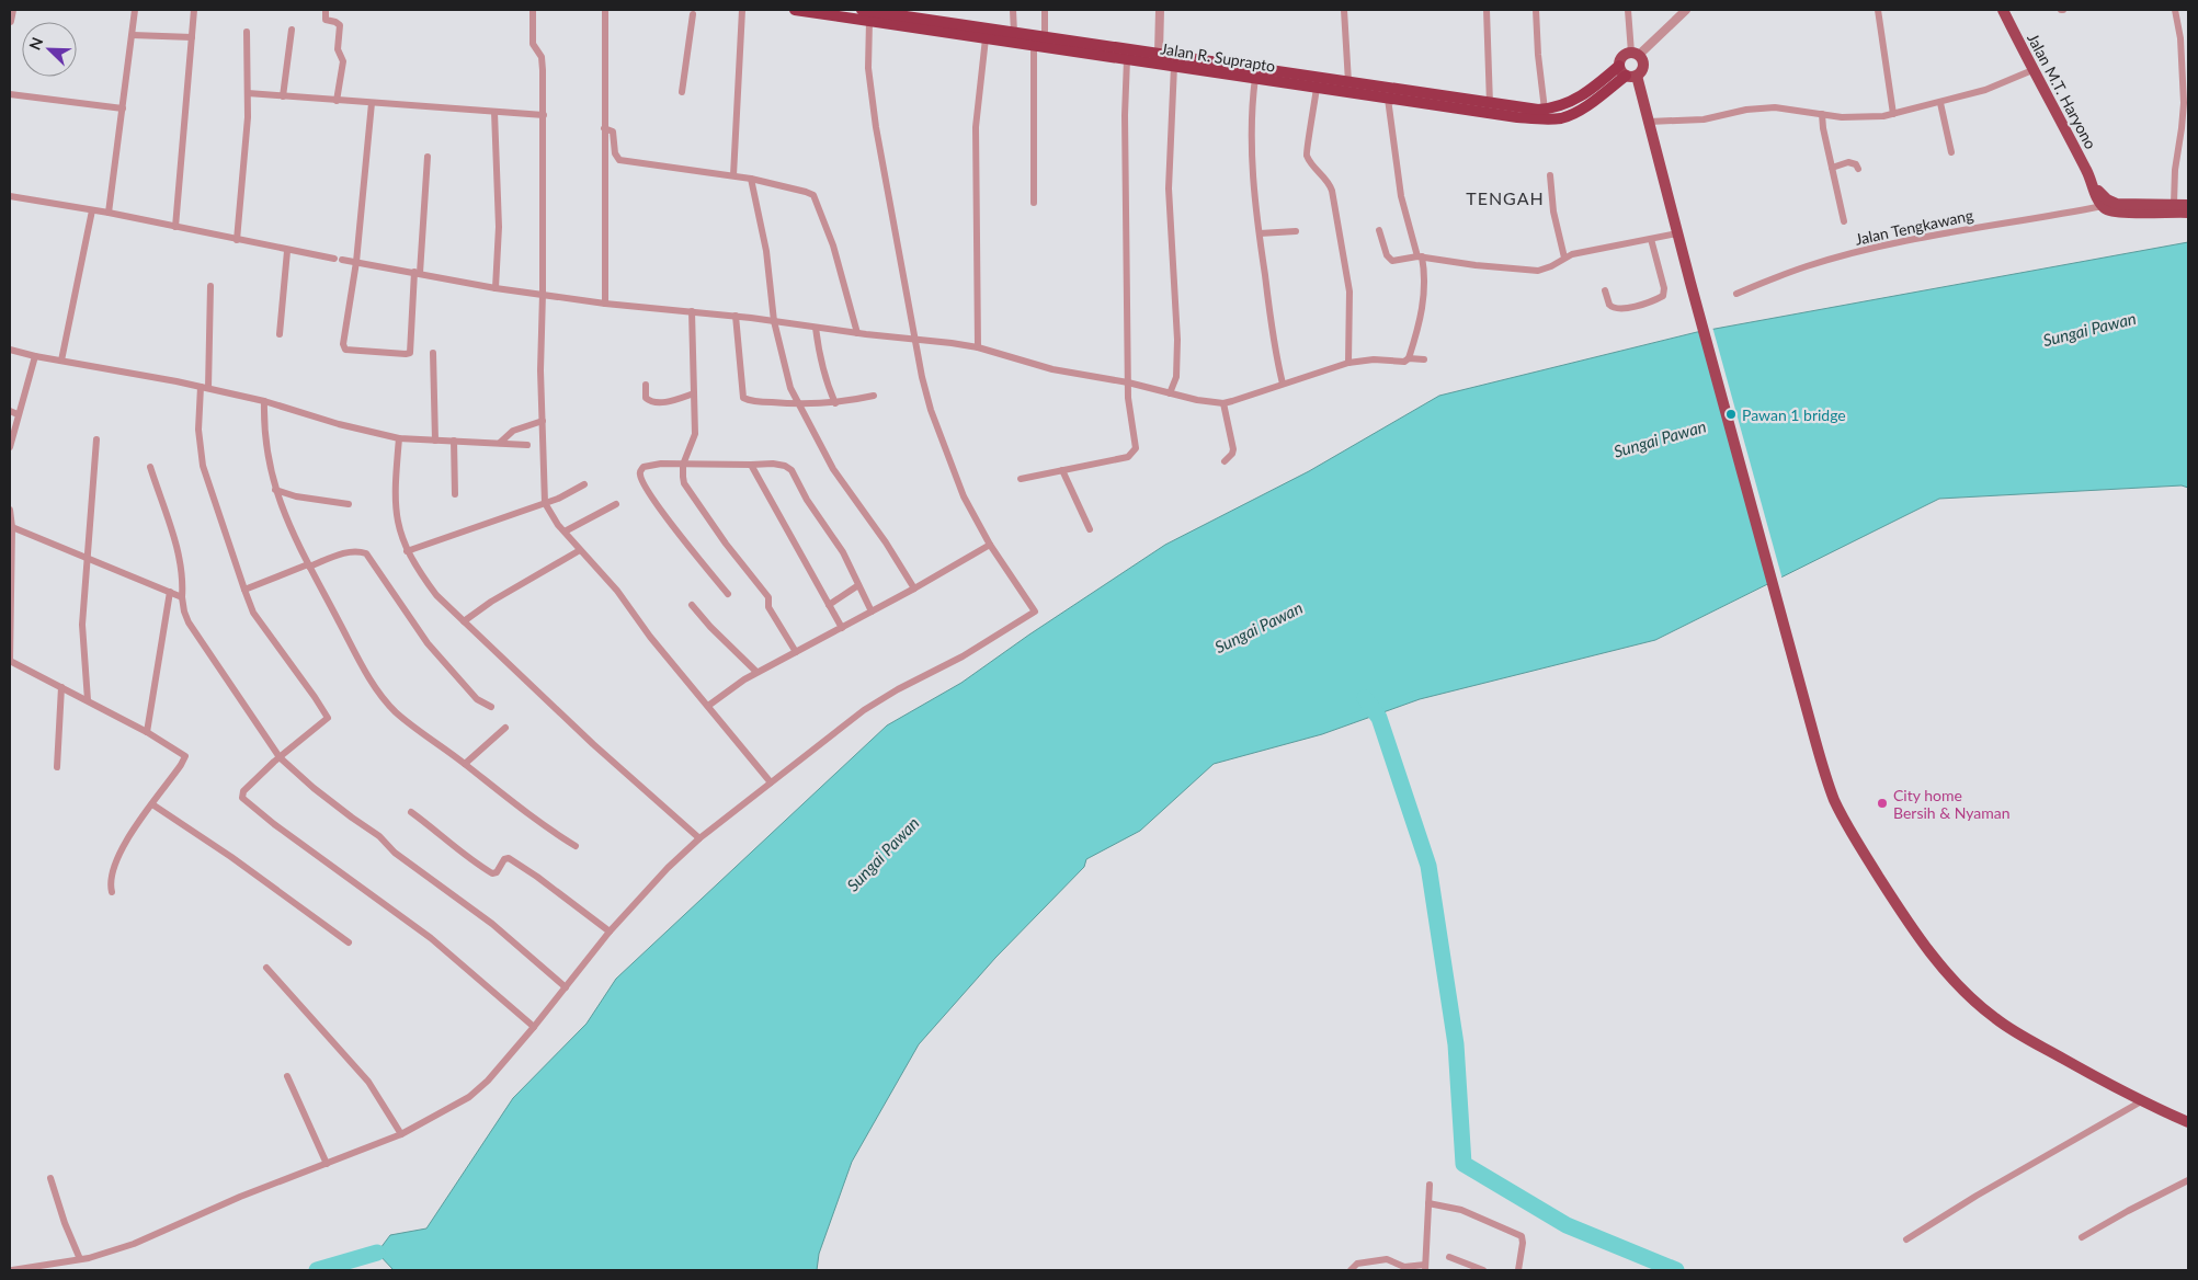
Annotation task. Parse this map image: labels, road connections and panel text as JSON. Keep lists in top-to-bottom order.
{
  "streets": {
    "highway": ["Jalan R. Suprapto"],
    "main road": ["Jalan M.T. Haryono"],
    "street": ["Jalan Tengkawang"]
  },
  "crossings": [
    ["Jalan M.T. Haryono", "Jalan Tengkawang"]
  ],
  "districts": ["TENGAH"],
  "water": ["Sungai Pawan"],
  "places": ["Pawan 1 bridge", "City home Bersih & Nyaman"],
  "north": "top left"
}
